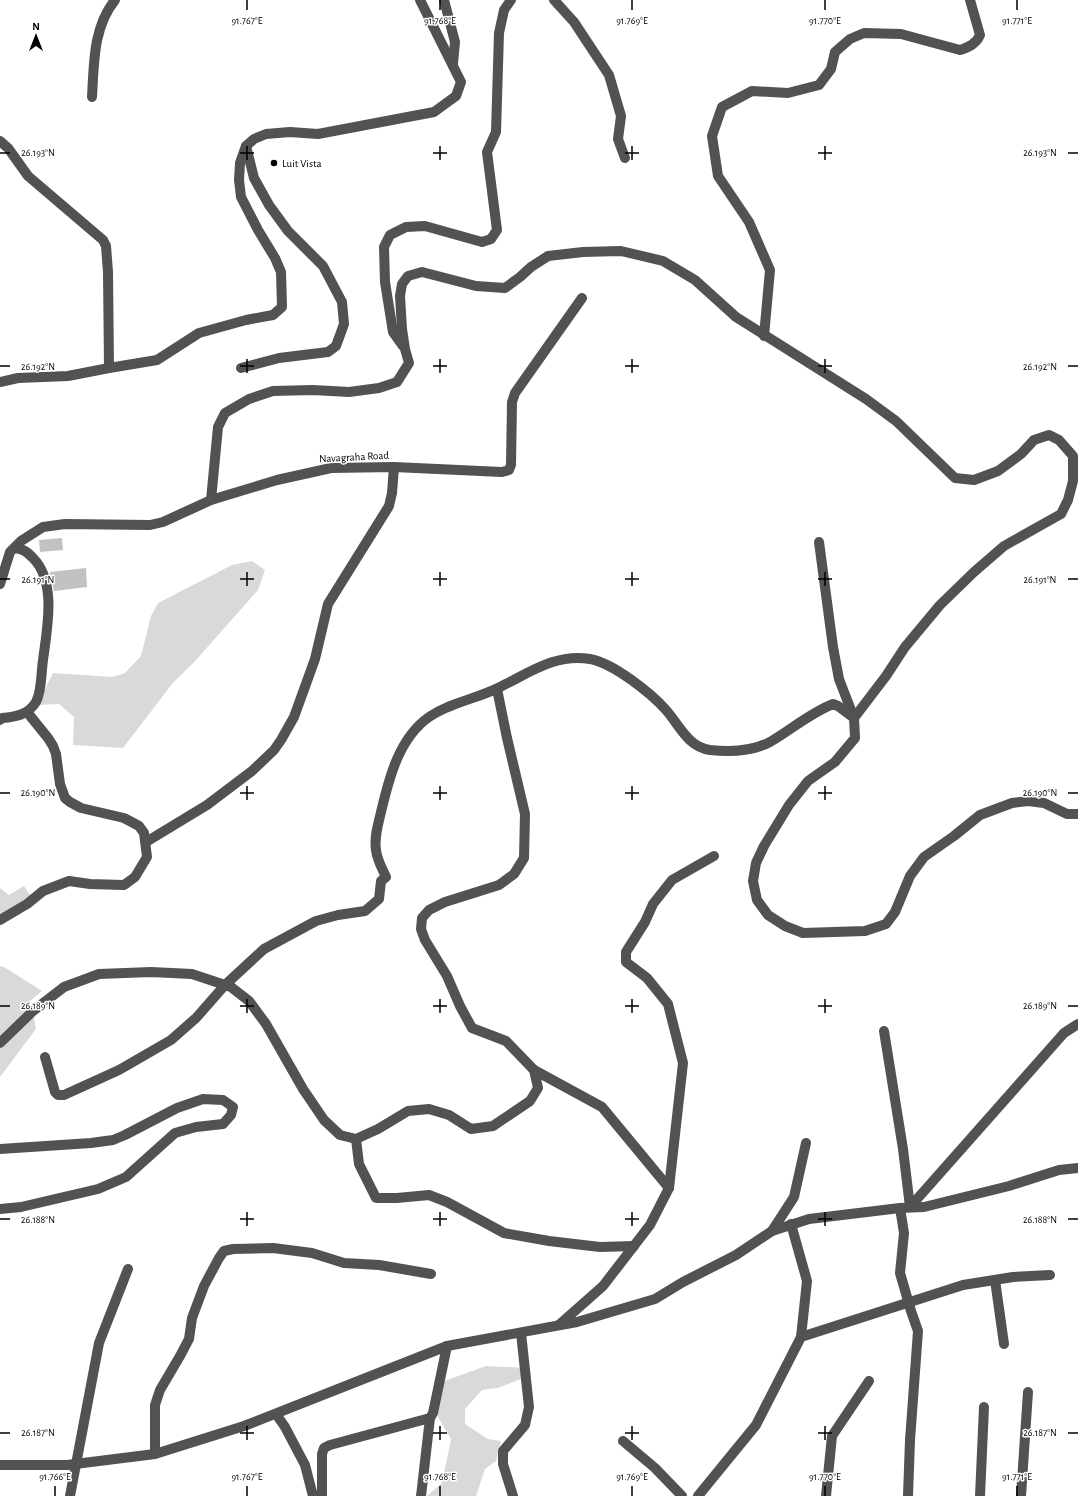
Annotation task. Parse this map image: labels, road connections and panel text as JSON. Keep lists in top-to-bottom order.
{
  "streets": {
    "street": ["Navagraha Road"]
  },
  "places": ["Luit Vista"],
  "north": "top",
  "coordinates": [
    "91.767°E",
    "91.768°E",
    "91.769°E",
    "91.770°E",
    "91.771°E",
    "26.193°N",
    "26.192°N",
    "26.191°N",
    "26.190°N",
    "26.189°N",
    "26.188°N",
    "26.187°N",
    "91.766°E"
  ]
}
